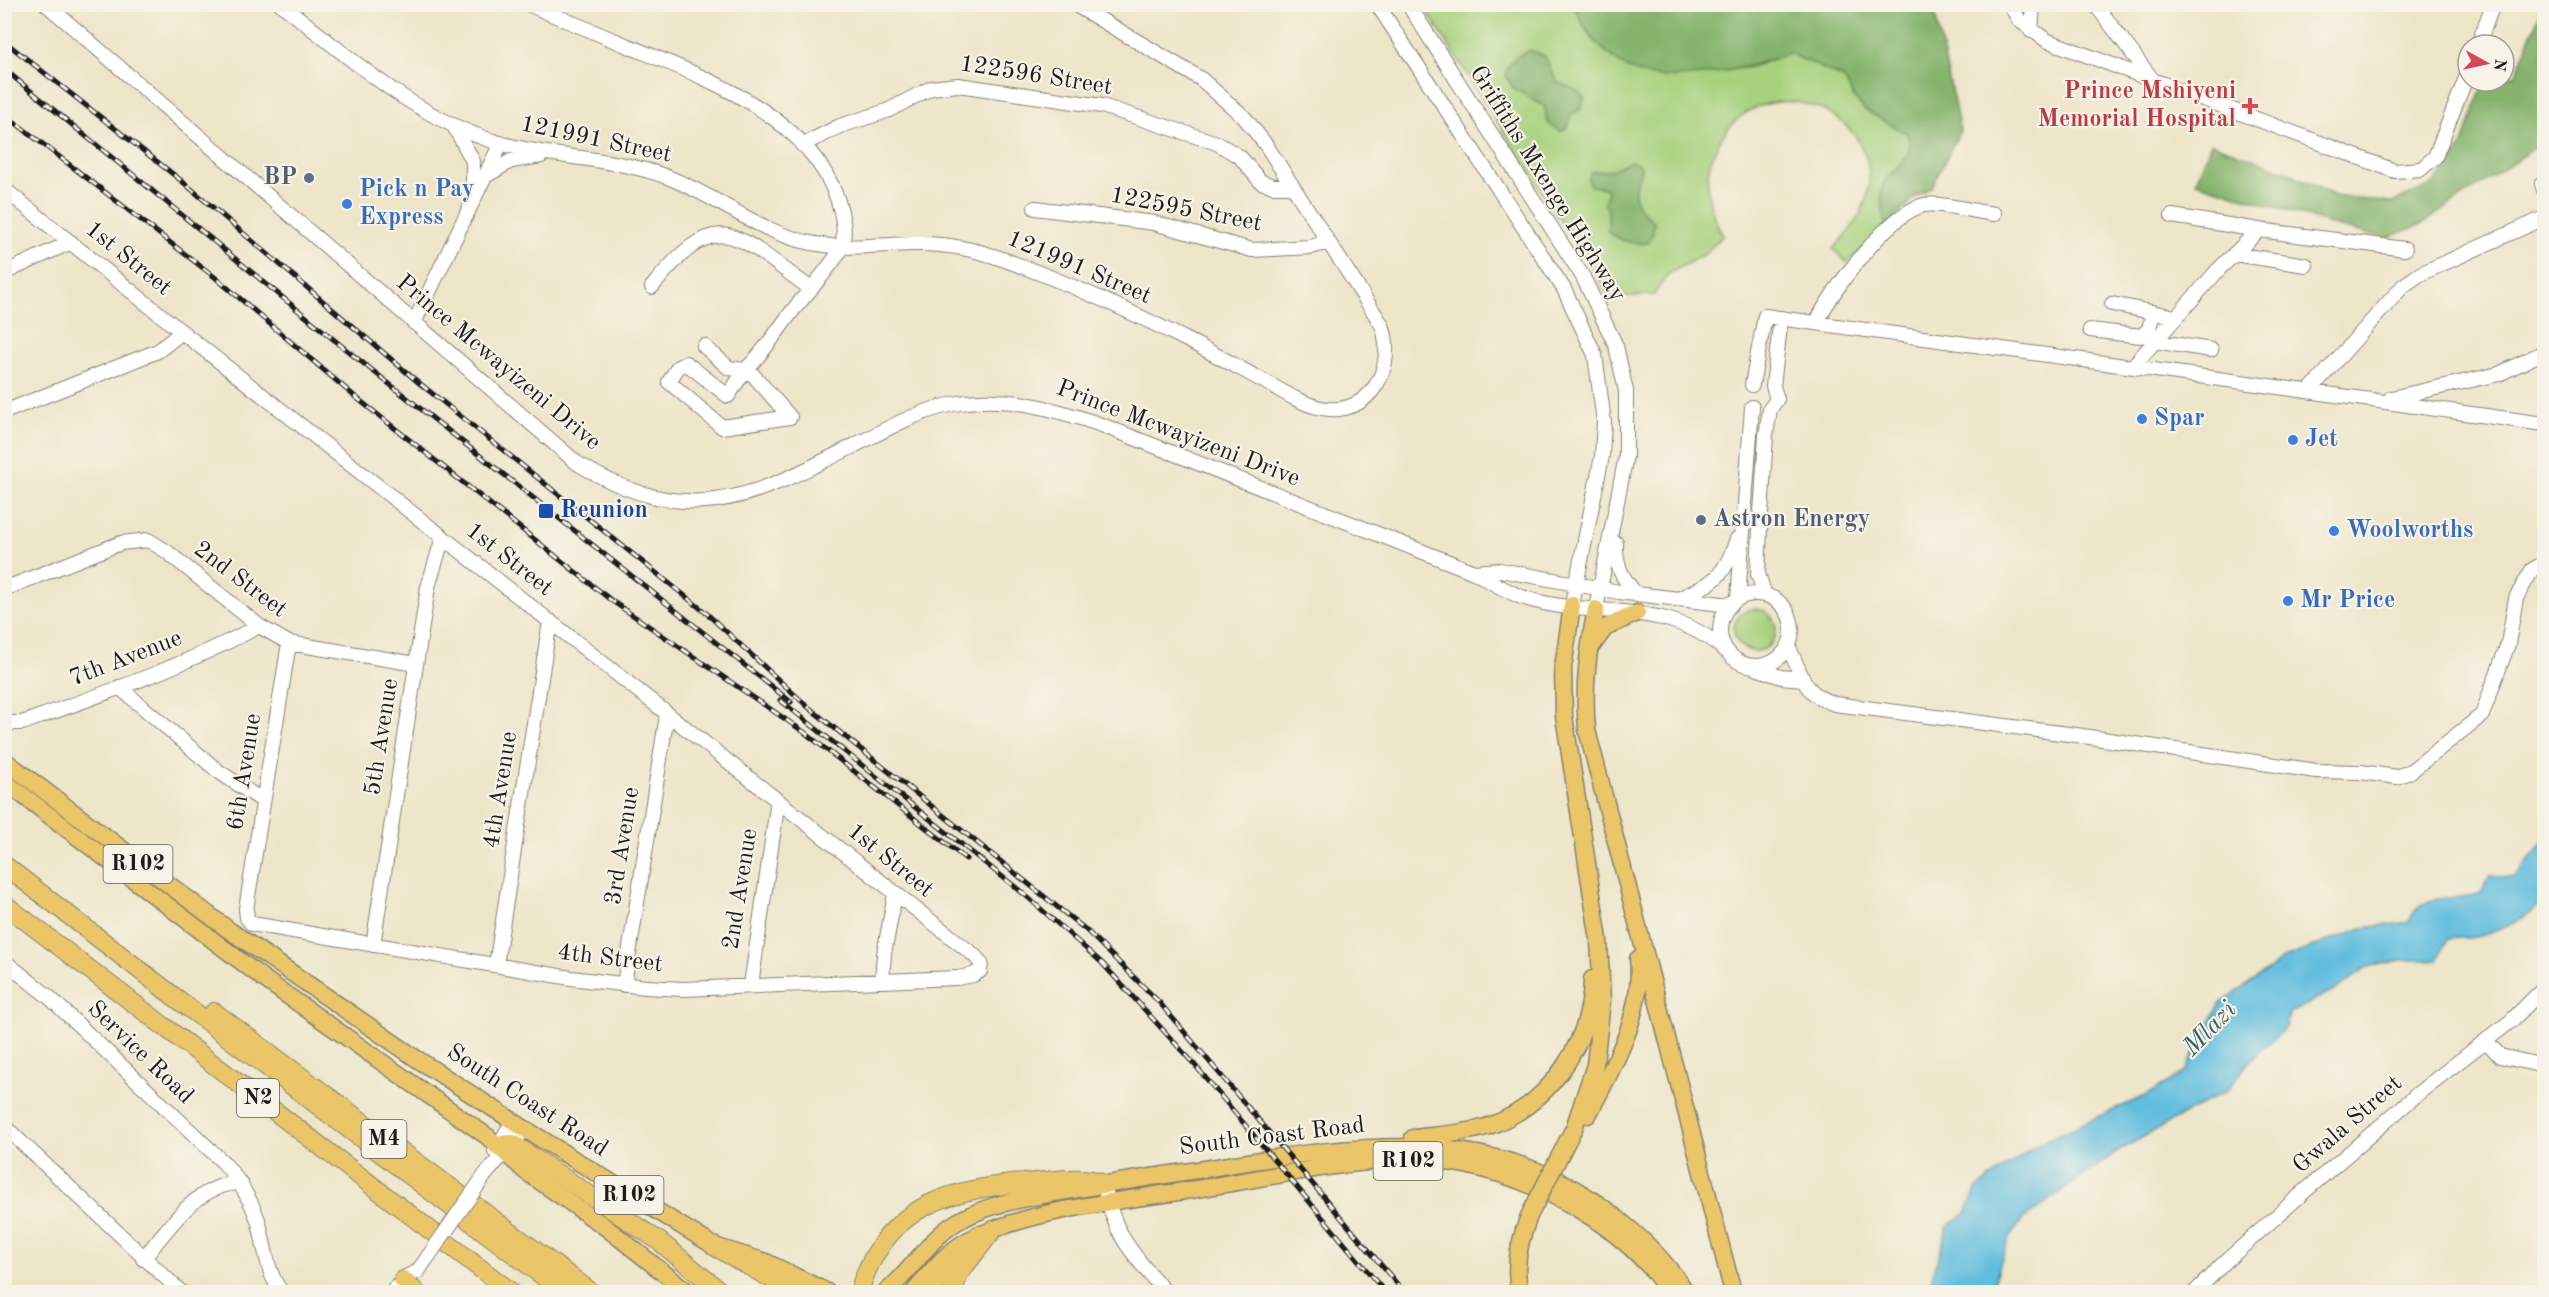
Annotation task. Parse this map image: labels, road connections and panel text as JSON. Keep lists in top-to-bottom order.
{
  "streets": {
    "highway": ["N2", "M4"],
    "main road": ["R102", "South Coast Road"],
    "street": [
      "122596 Street",
      "121991 Street",
      "Griffiths Mxenge Highway",
      "122595 Street",
      "1st Street",
      "Prince Mcwayizeni Drive",
      "2nd Street",
      "7th Avenue",
      "5th Avenue",
      "6th Avenue",
      "4th Avenue",
      "3rd Avenue",
      "2nd Avenue",
      "4th Street",
      "Service Road",
      "Gwala Street"
    ]
  },
  "crossings": [
    ["122596 Street", "121991 Street"],
    ["121991 Street", "122595 Street"],
    ["Griffiths Mxenge Highway", "Prince Mcwayizeni Drive"],
    ["1st Street", "5th Avenue"],
    ["1st Street", "4th Avenue"],
    ["1st Street", "3rd Avenue"],
    ["1st Street", "2nd Avenue"],
    ["1st Street", "4th Street"],
    ["2nd Street", "7th Avenue"],
    ["2nd Street", "5th Avenue"],
    ["2nd Street", "6th Avenue"],
    ["5th Avenue", "4th Street"],
    ["6th Avenue", "4th Street"],
    ["4th Avenue", "4th Street"],
    ["3rd Avenue", "4th Street"],
    ["2nd Avenue", "4th Street"],
    ["N2", "M4"]
  ],
  "water": ["Mlazi"],
  "places": {
    "health": ["Prince Mshiyeni Memorial Hospital"],
    "other": [
      "BP",
      "Pick n Pay Express",
      "Spar",
      "Jet",
      "Astron Energy",
      "Woolworths",
      "Mr Price"
    ],
    "transit": ["Reunion"]
  },
  "north": "right"
}
